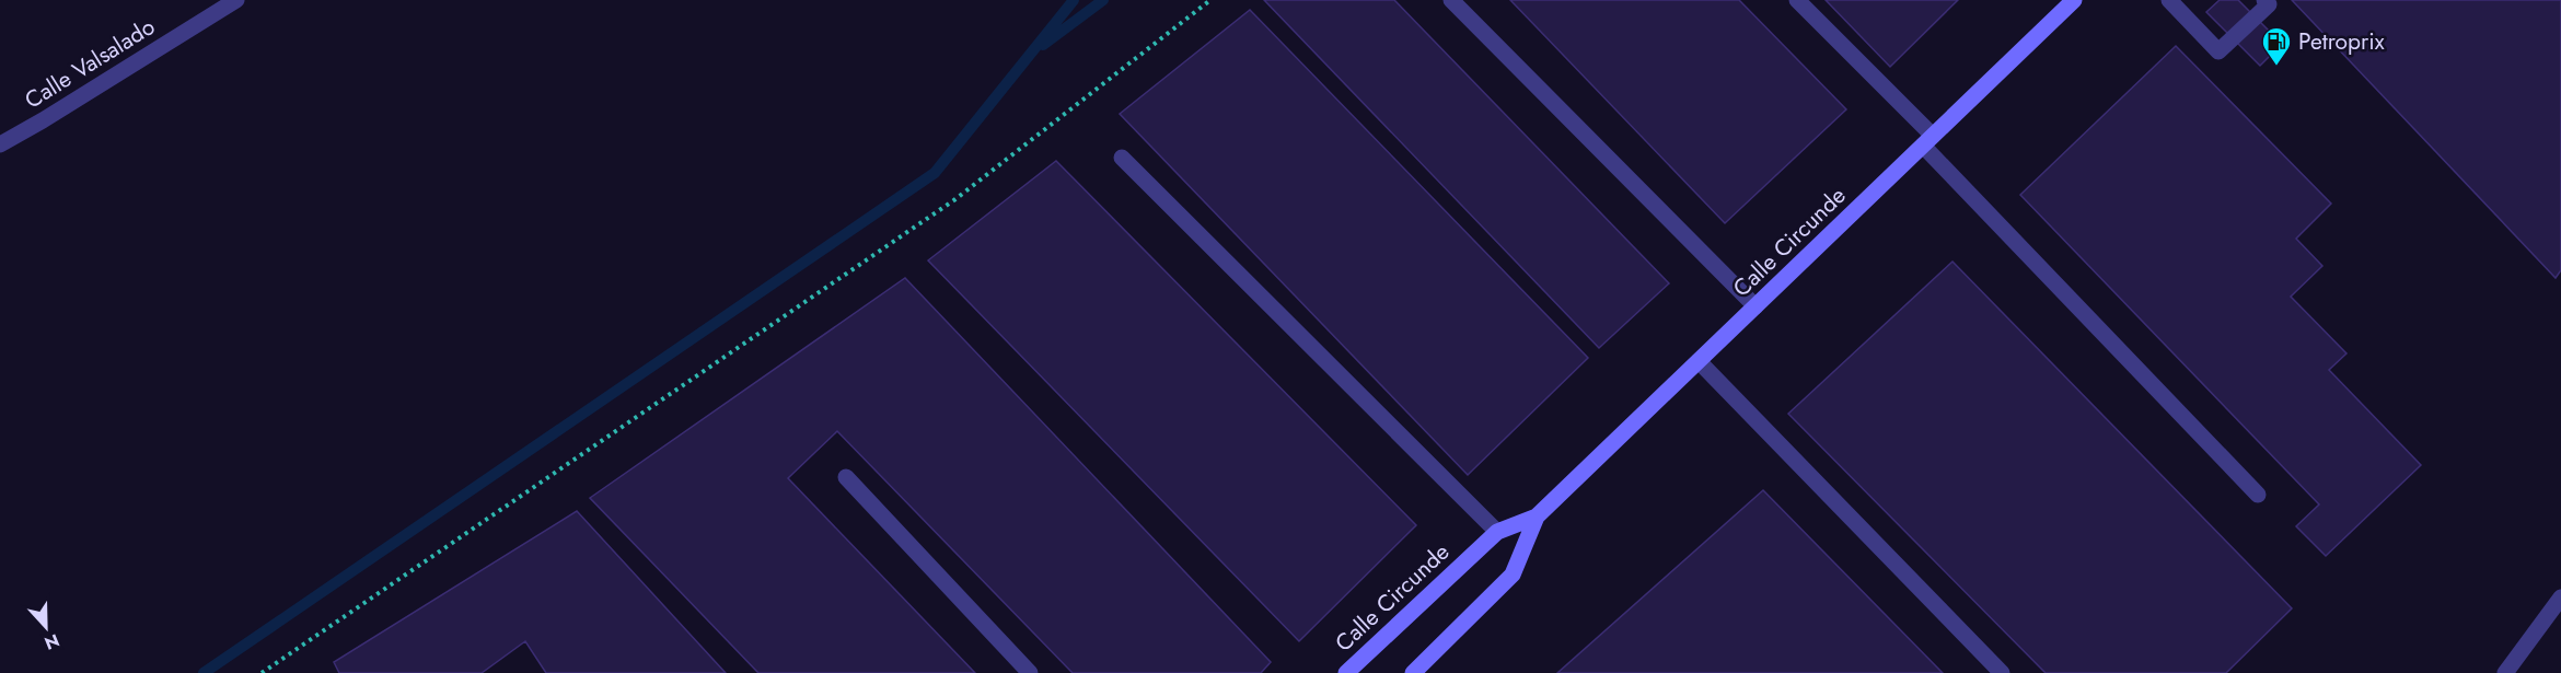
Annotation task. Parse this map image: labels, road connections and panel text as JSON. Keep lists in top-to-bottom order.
{
  "streets": {
    "main road": ["Calle Circunde"],
    "street": ["Calle Valsalado"]
  },
  "places": {
    "fuel station": ["Petroprix"]
  },
  "north": "bottom"
}
